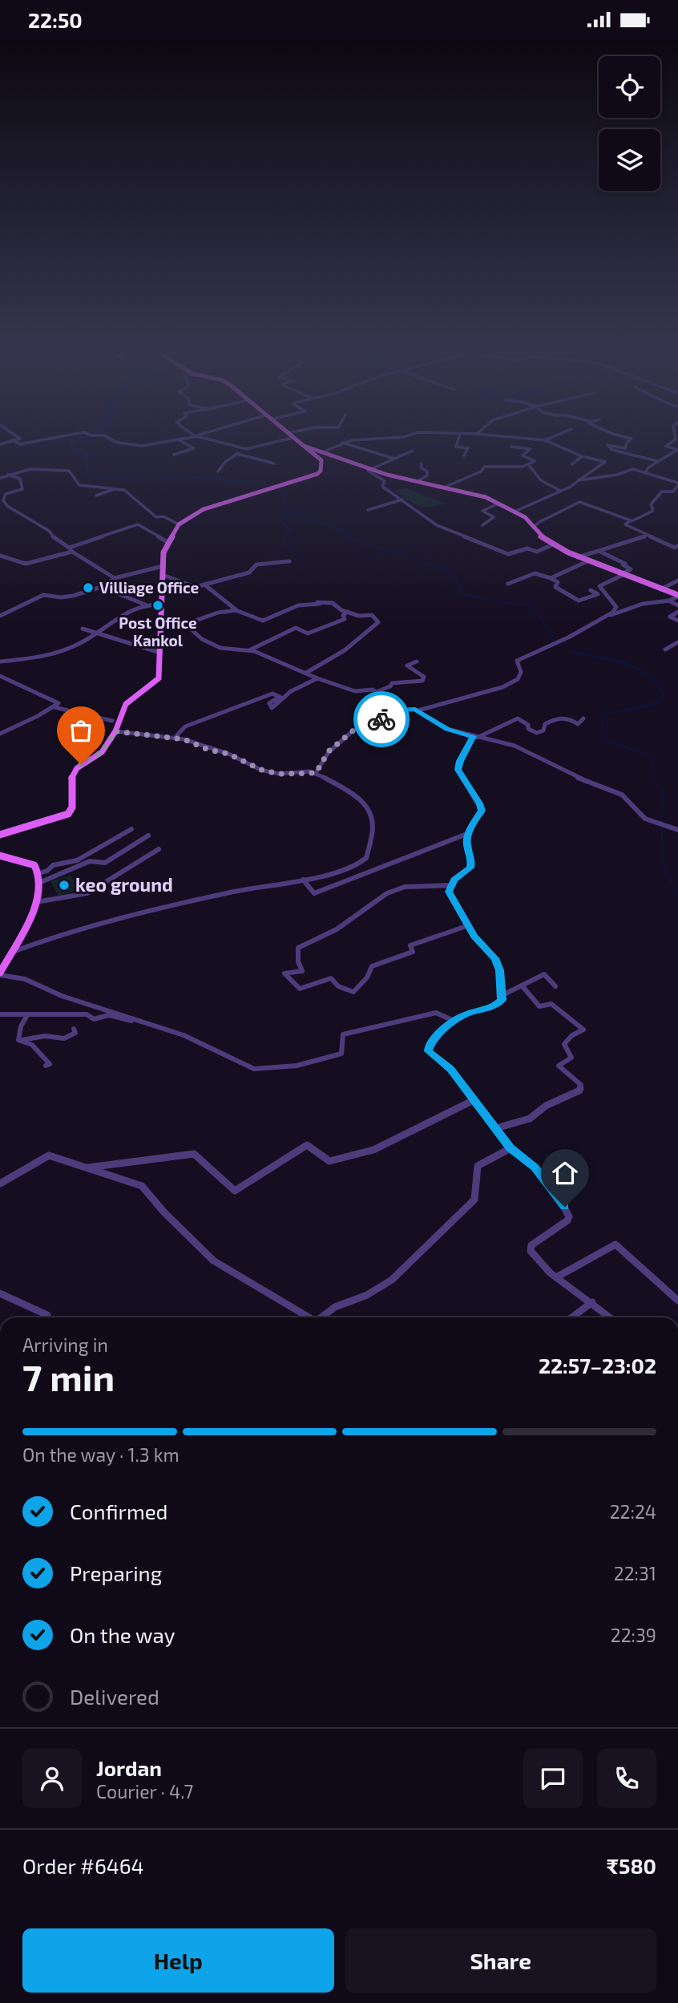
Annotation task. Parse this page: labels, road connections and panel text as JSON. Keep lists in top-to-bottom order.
{
  "places": ["Villiage Office", "Post Office Kankol", "keo ground"],
  "page": {
    "status": "22:50",
    "heading": ["7 min", "Arriving in", "22:57–23:02"],
    "panel": [
      "Jordan",
      "Courier · 4.7",
      "Order #6464",
      "₹580"
    ],
    "bar": "On the way · 1.3 km",
    "list": [
      ["Confirmed", "22:24"],
      ["Preparing", "22:31"],
      ["On the way", "22:39"],
      "Delivered"
    ],
    "buttons": ["Help", "Share"]
  }
}
